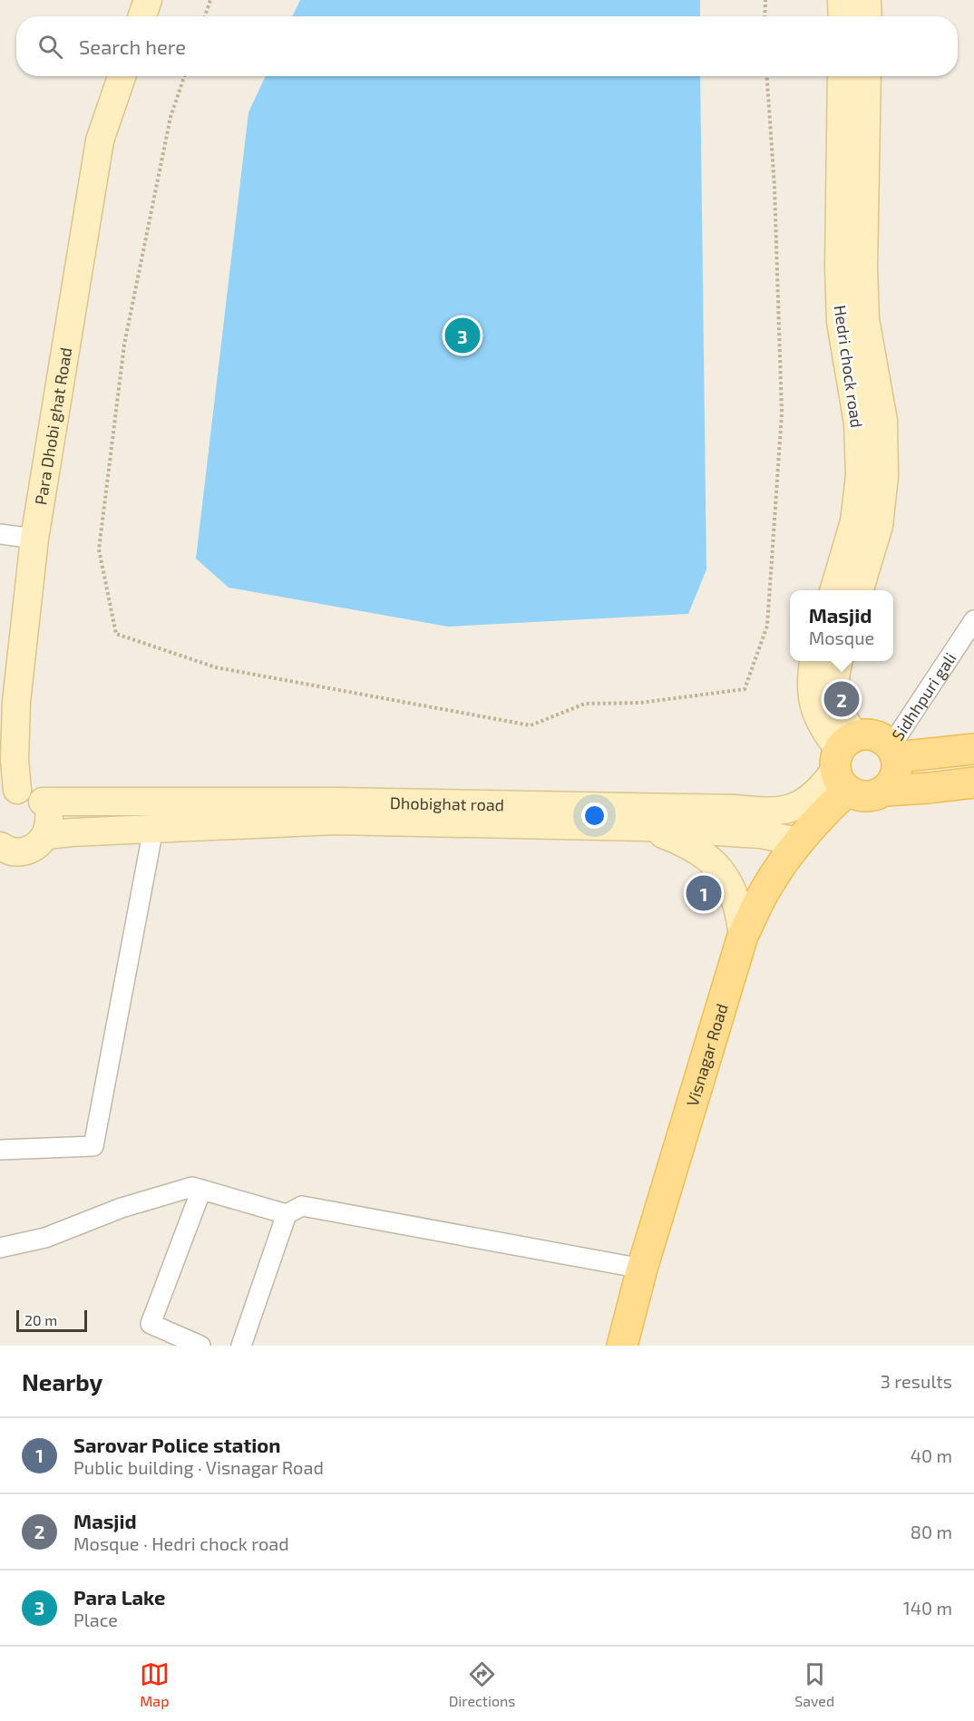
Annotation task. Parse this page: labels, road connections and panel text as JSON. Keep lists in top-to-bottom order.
{
  "streets": {
    "main road": ["Visnagar Road"],
    "street": [
      "Hedri chock road",
      "Para Dhobi ghat Road",
      "Sidhhpuri gali",
      "Dhobighat road"
    ]
  },
  "crossings": [
    ["Sidhhpuri gali", "Dhobighat road"],
    ["Sidhhpuri gali", "Visnagar Road"],
    ["Dhobighat road", "Visnagar Road"]
  ],
  "scale_bar": "20 m",
  "page": {
    "search": "Search here",
    "pins": ["3", "2", "1"],
    "popup": ["Masjid", "Mosque"],
    "scale": "20 m",
    "heading": ["Nearby", "3 results"],
    "list": [
      {
        "mark": "1",
        "name": "Sarovar Police station",
        "note": "Public building · Visnagar Road",
        "value": "40 m"
      },
      {
        "mark": "2",
        "name": "Masjid",
        "note": "Mosque · Hedri chock road",
        "value": "80 m"
      },
      {
        "mark": "3",
        "name": "Para Lake",
        "note": "Place",
        "value": "140 m"
      }
    ],
    "nav": ["Map", "Directions", "Saved"]
  }
}
